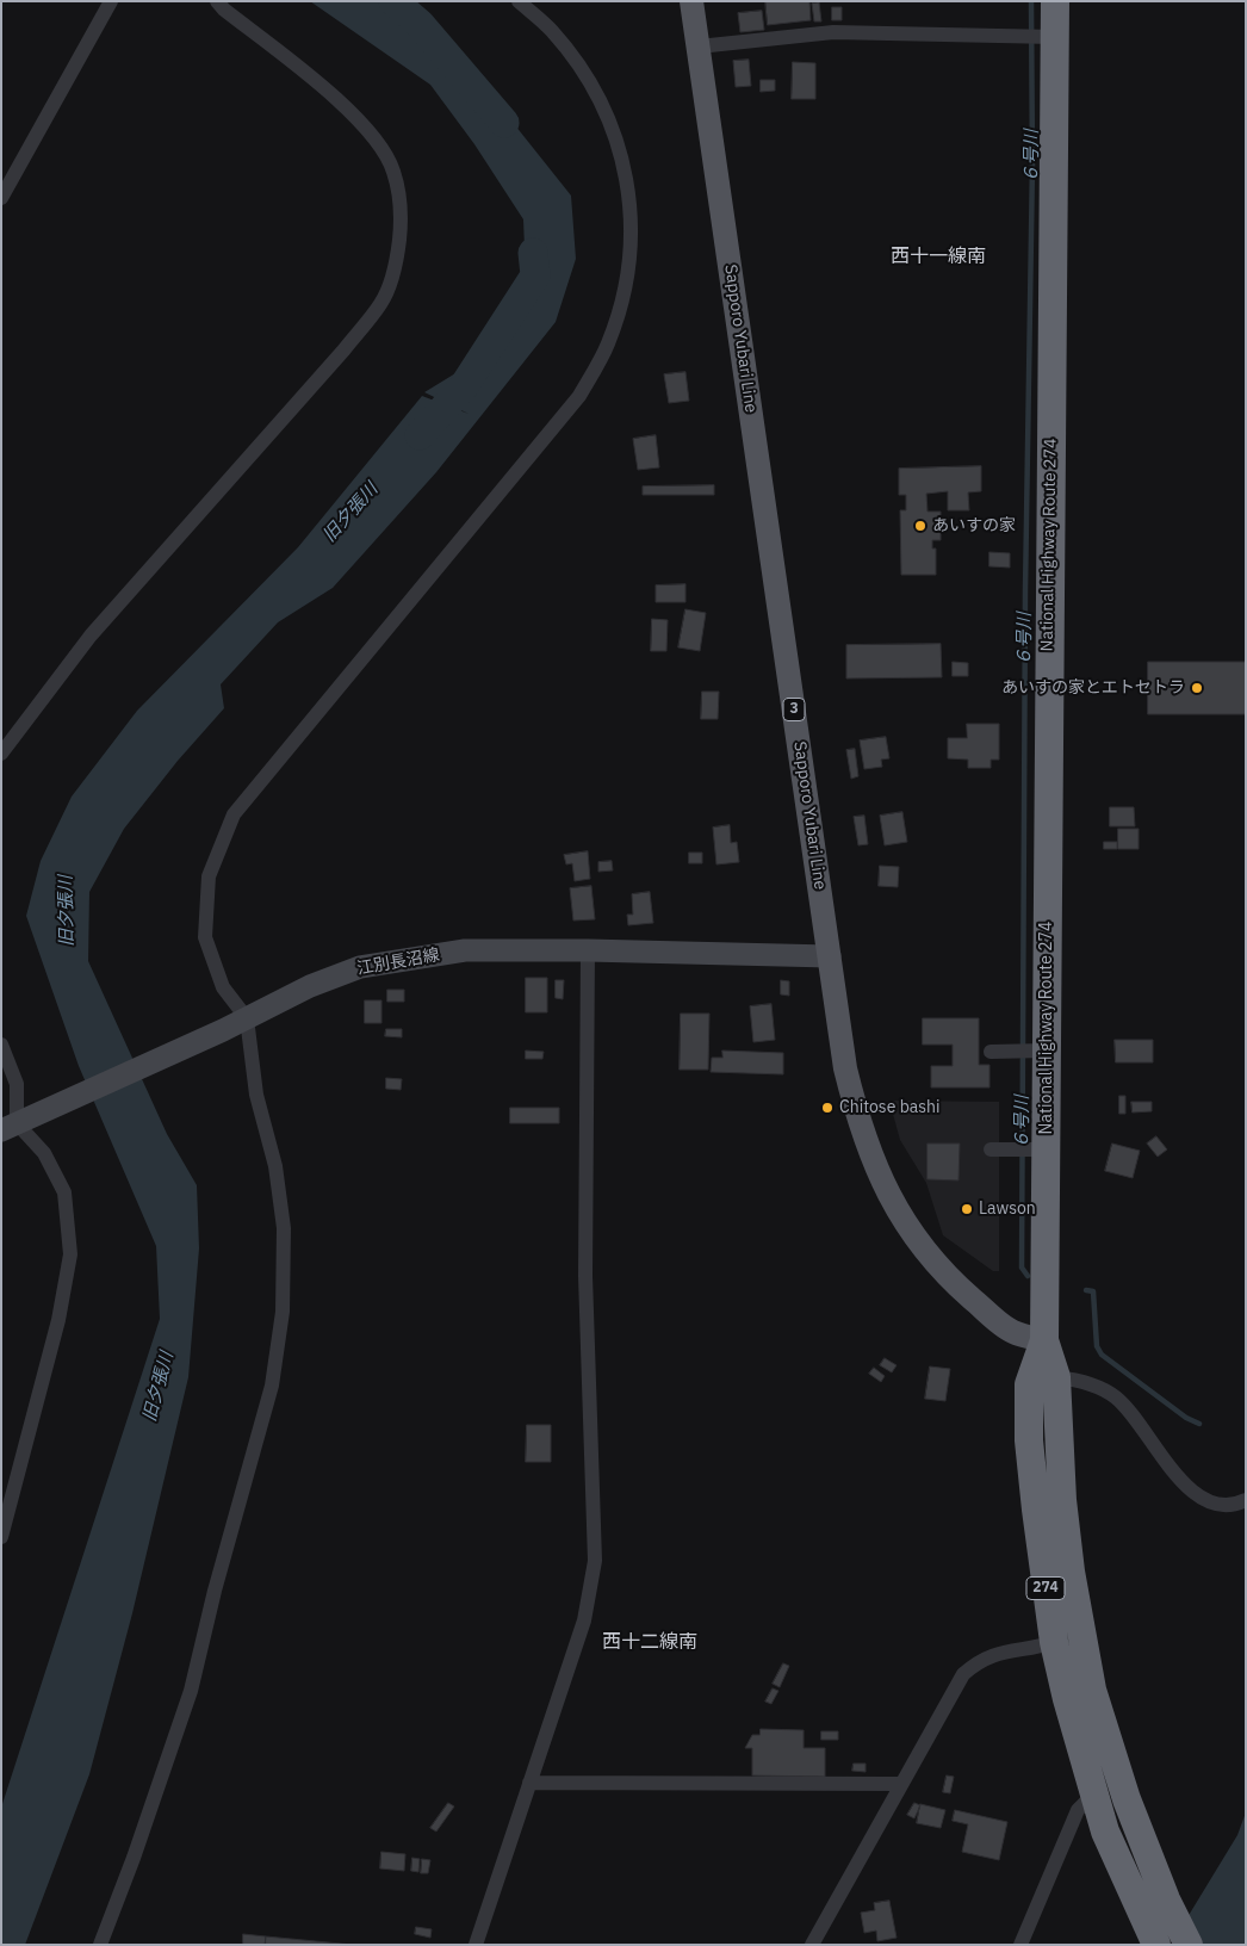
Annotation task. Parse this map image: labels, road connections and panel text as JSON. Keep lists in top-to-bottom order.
{
  "streets": {
    "highway": ["National Highway Route 274", "274"],
    "main road": ["Sapporo Yubari Line", "3", "江別長沼線"]
  },
  "crossings": [
    ["Sapporo Yubari Line", "National Highway Route 274"],
    ["Sapporo Yubari Line", "江別長沼線"]
  ],
  "districts": ["西十一線南", "西十二線南"],
  "water": ["６号川", "旧夕張川"],
  "places": [
    "あいすの家",
    "あいすの家とエトセトラ",
    "Chitose bashi",
    "Lawson"
  ]
}
